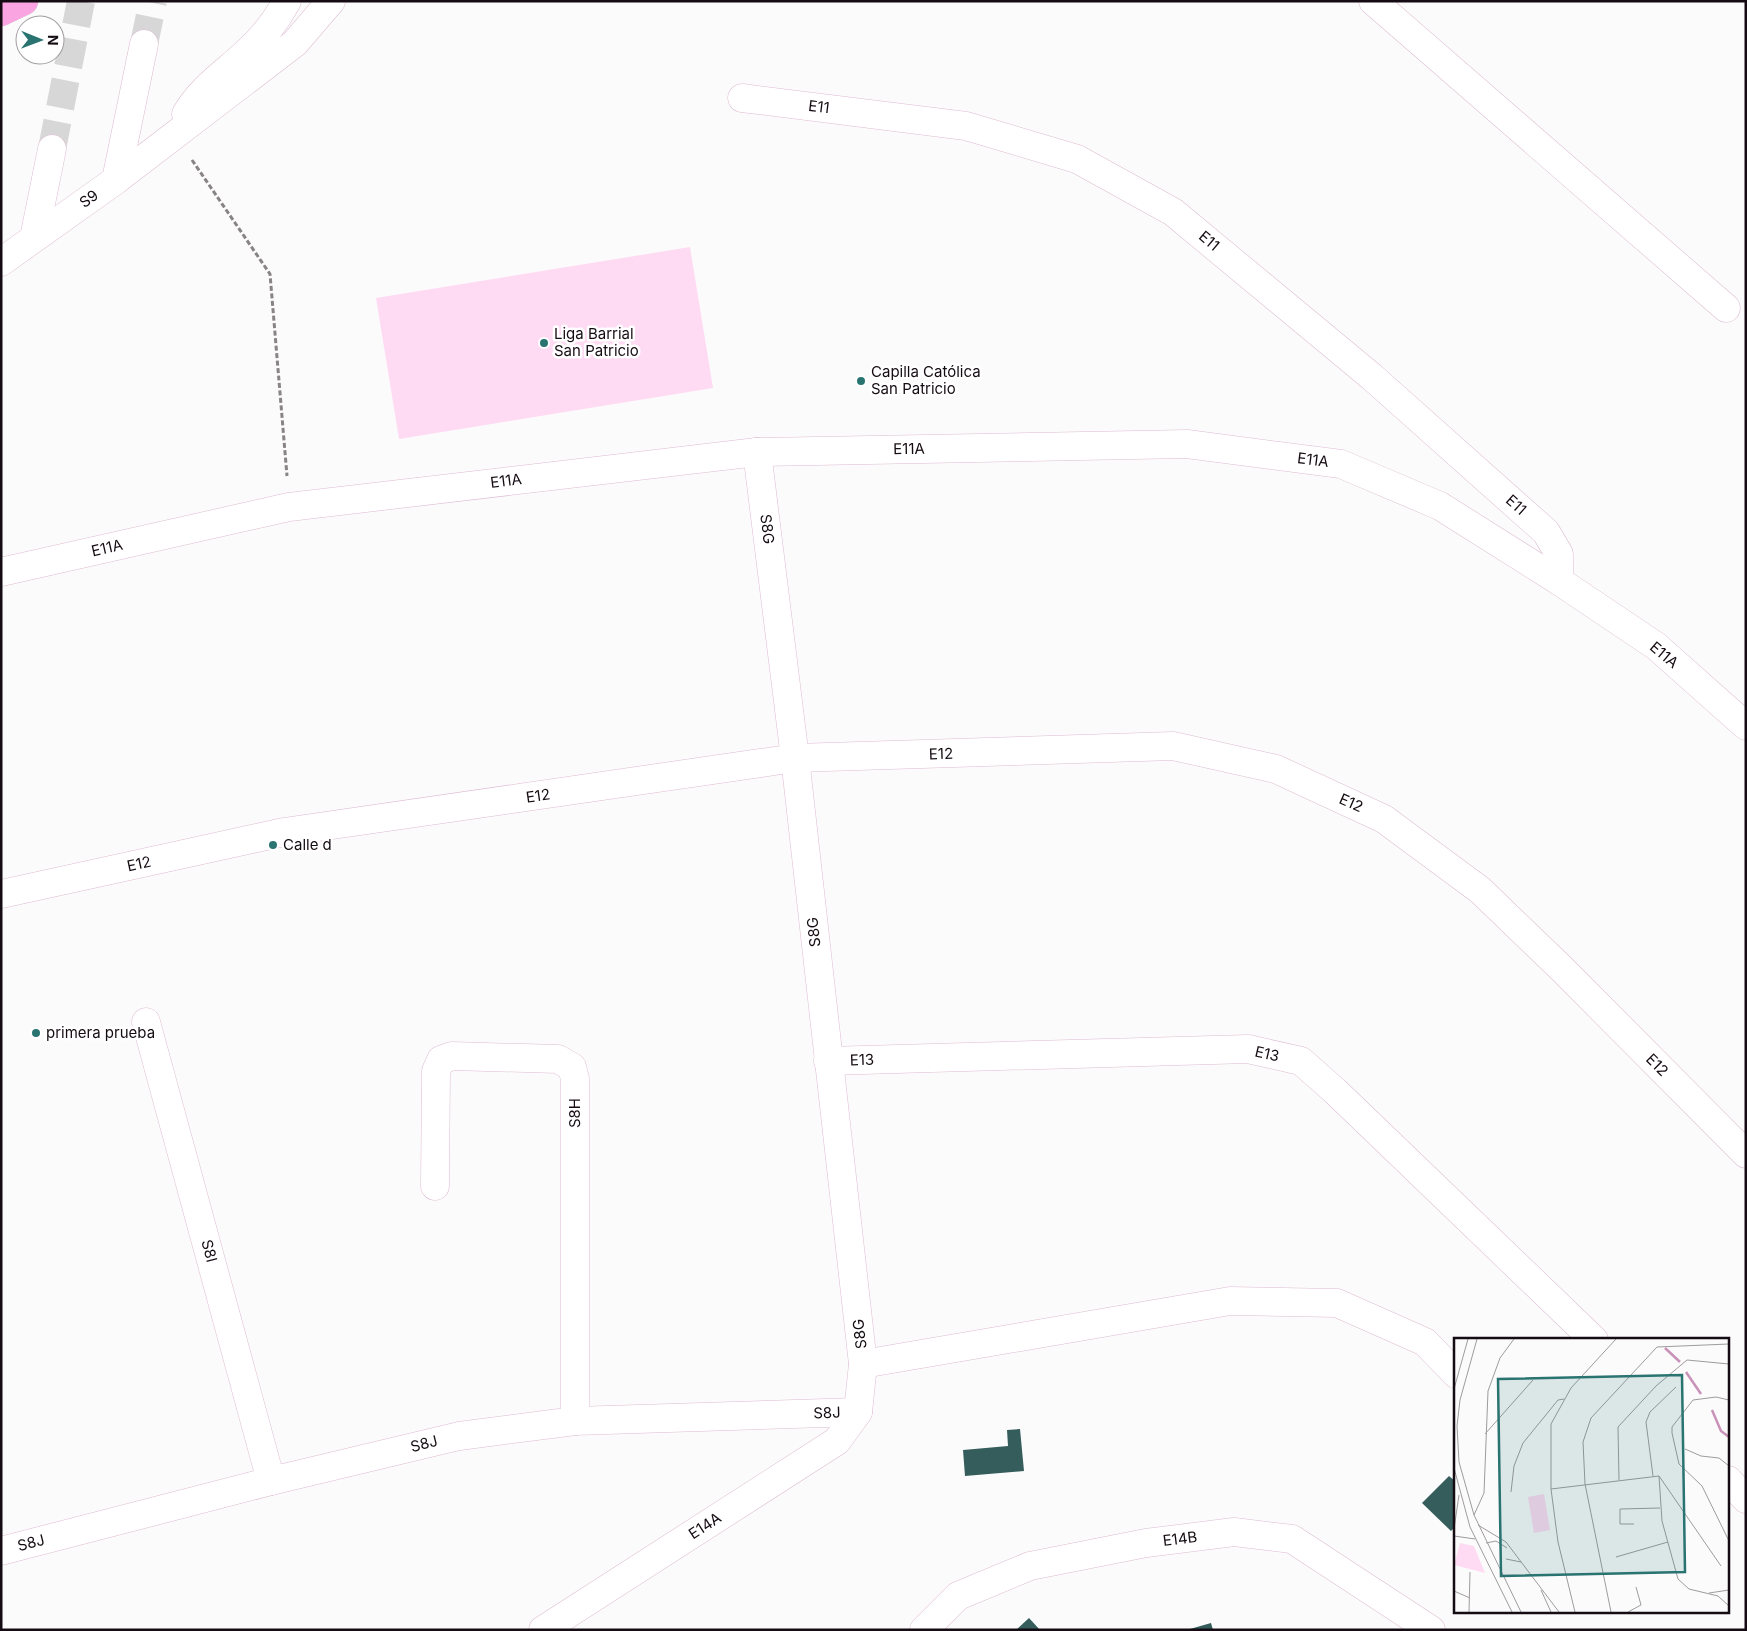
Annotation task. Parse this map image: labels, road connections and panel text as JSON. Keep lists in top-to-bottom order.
{
  "streets": {
    "street": [
      "E11",
      "S9",
      "E11A",
      "S8G",
      "E12",
      "E13",
      "S8H",
      "S8I",
      "S8J",
      "E14A",
      "E14B"
    ]
  },
  "crossings": [
    ["E11", "E11A"],
    ["E11A", "S8G"],
    ["S8G", "E12"],
    ["S8G", "E13"],
    ["S8G", "S8J"],
    ["S8G", "E14A"],
    ["S8H", "S8J"],
    ["S8I", "S8J"],
    ["S8J", "E14A"]
  ],
  "places": [
    "Liga Barrial San Patricio",
    "Capilla Católica San Patricio",
    "Calle d",
    "primera prueba"
  ],
  "north": "right"
}
